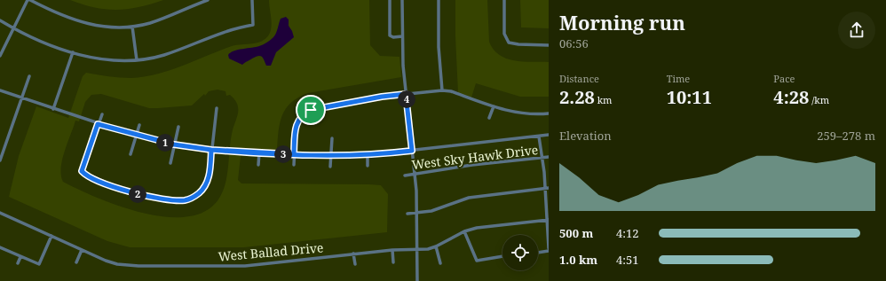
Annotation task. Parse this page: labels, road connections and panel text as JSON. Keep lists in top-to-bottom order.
{
  "streets": {
    "street": ["West Sky Hawk Drive", "West Ballad Drive"]
  },
  "page": {
    "heading": ["Morning run", "06:56"],
    "stats": [
      ["Distance", "2.28 km"],
      ["Time", "10:11"],
      ["Pace", "4:28 /km"]
    ],
    "pins": [
      "4",
      "1",
      "3",
      "2"
    ],
    "chart": ["Elevation", "259–278 m"],
    "list": [
      {
        "name": "500 m",
        "note": "4:12"
      },
      {
        "name": "1.0 km",
        "note": "4:51"
      }
    ]
  }
}
